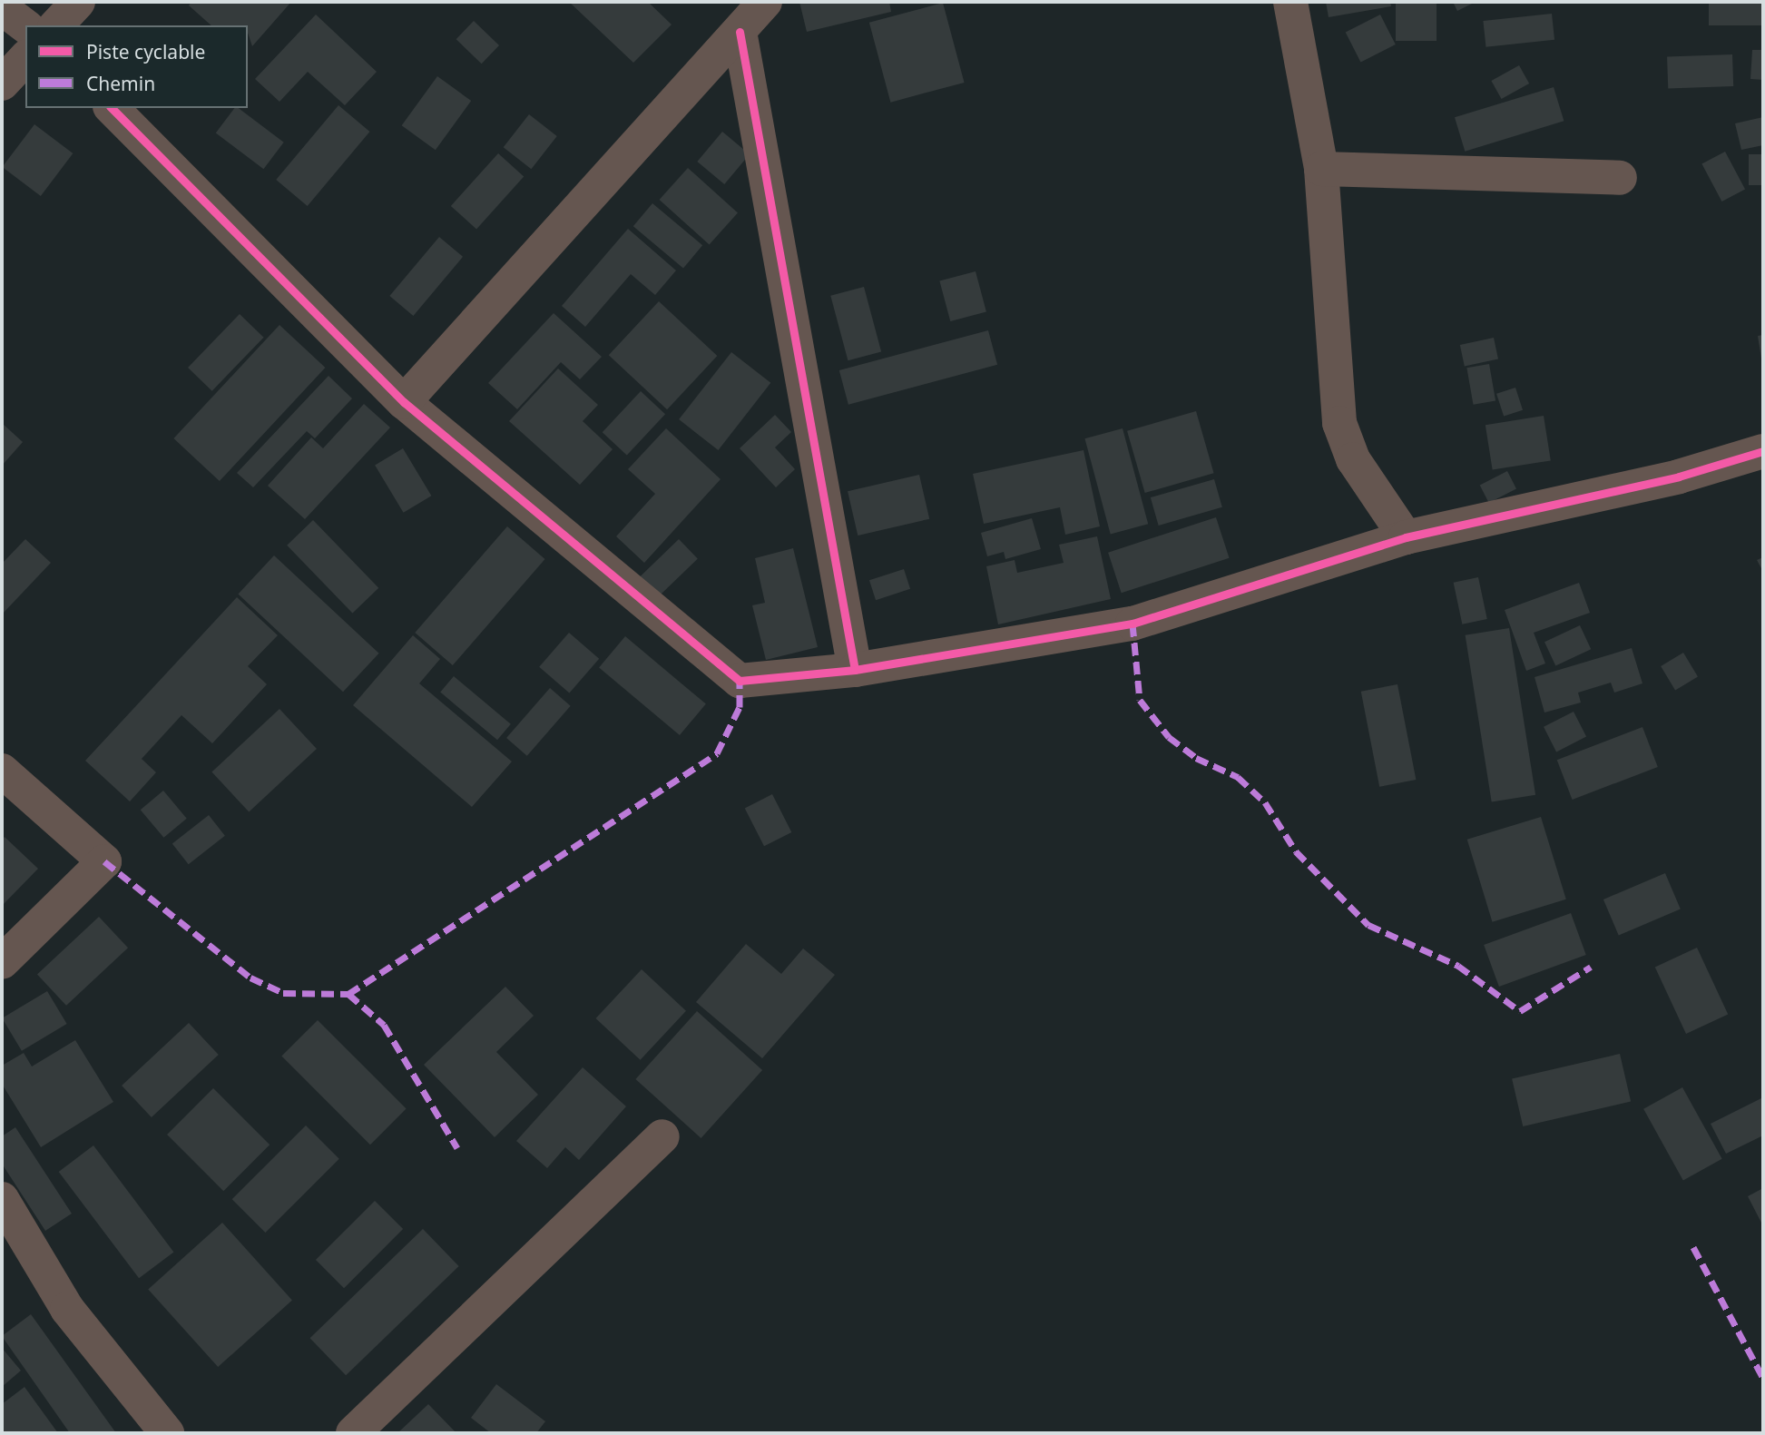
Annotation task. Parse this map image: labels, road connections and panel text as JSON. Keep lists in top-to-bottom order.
{
  "legend": ["Piste cyclable", "Chemin"]
}
